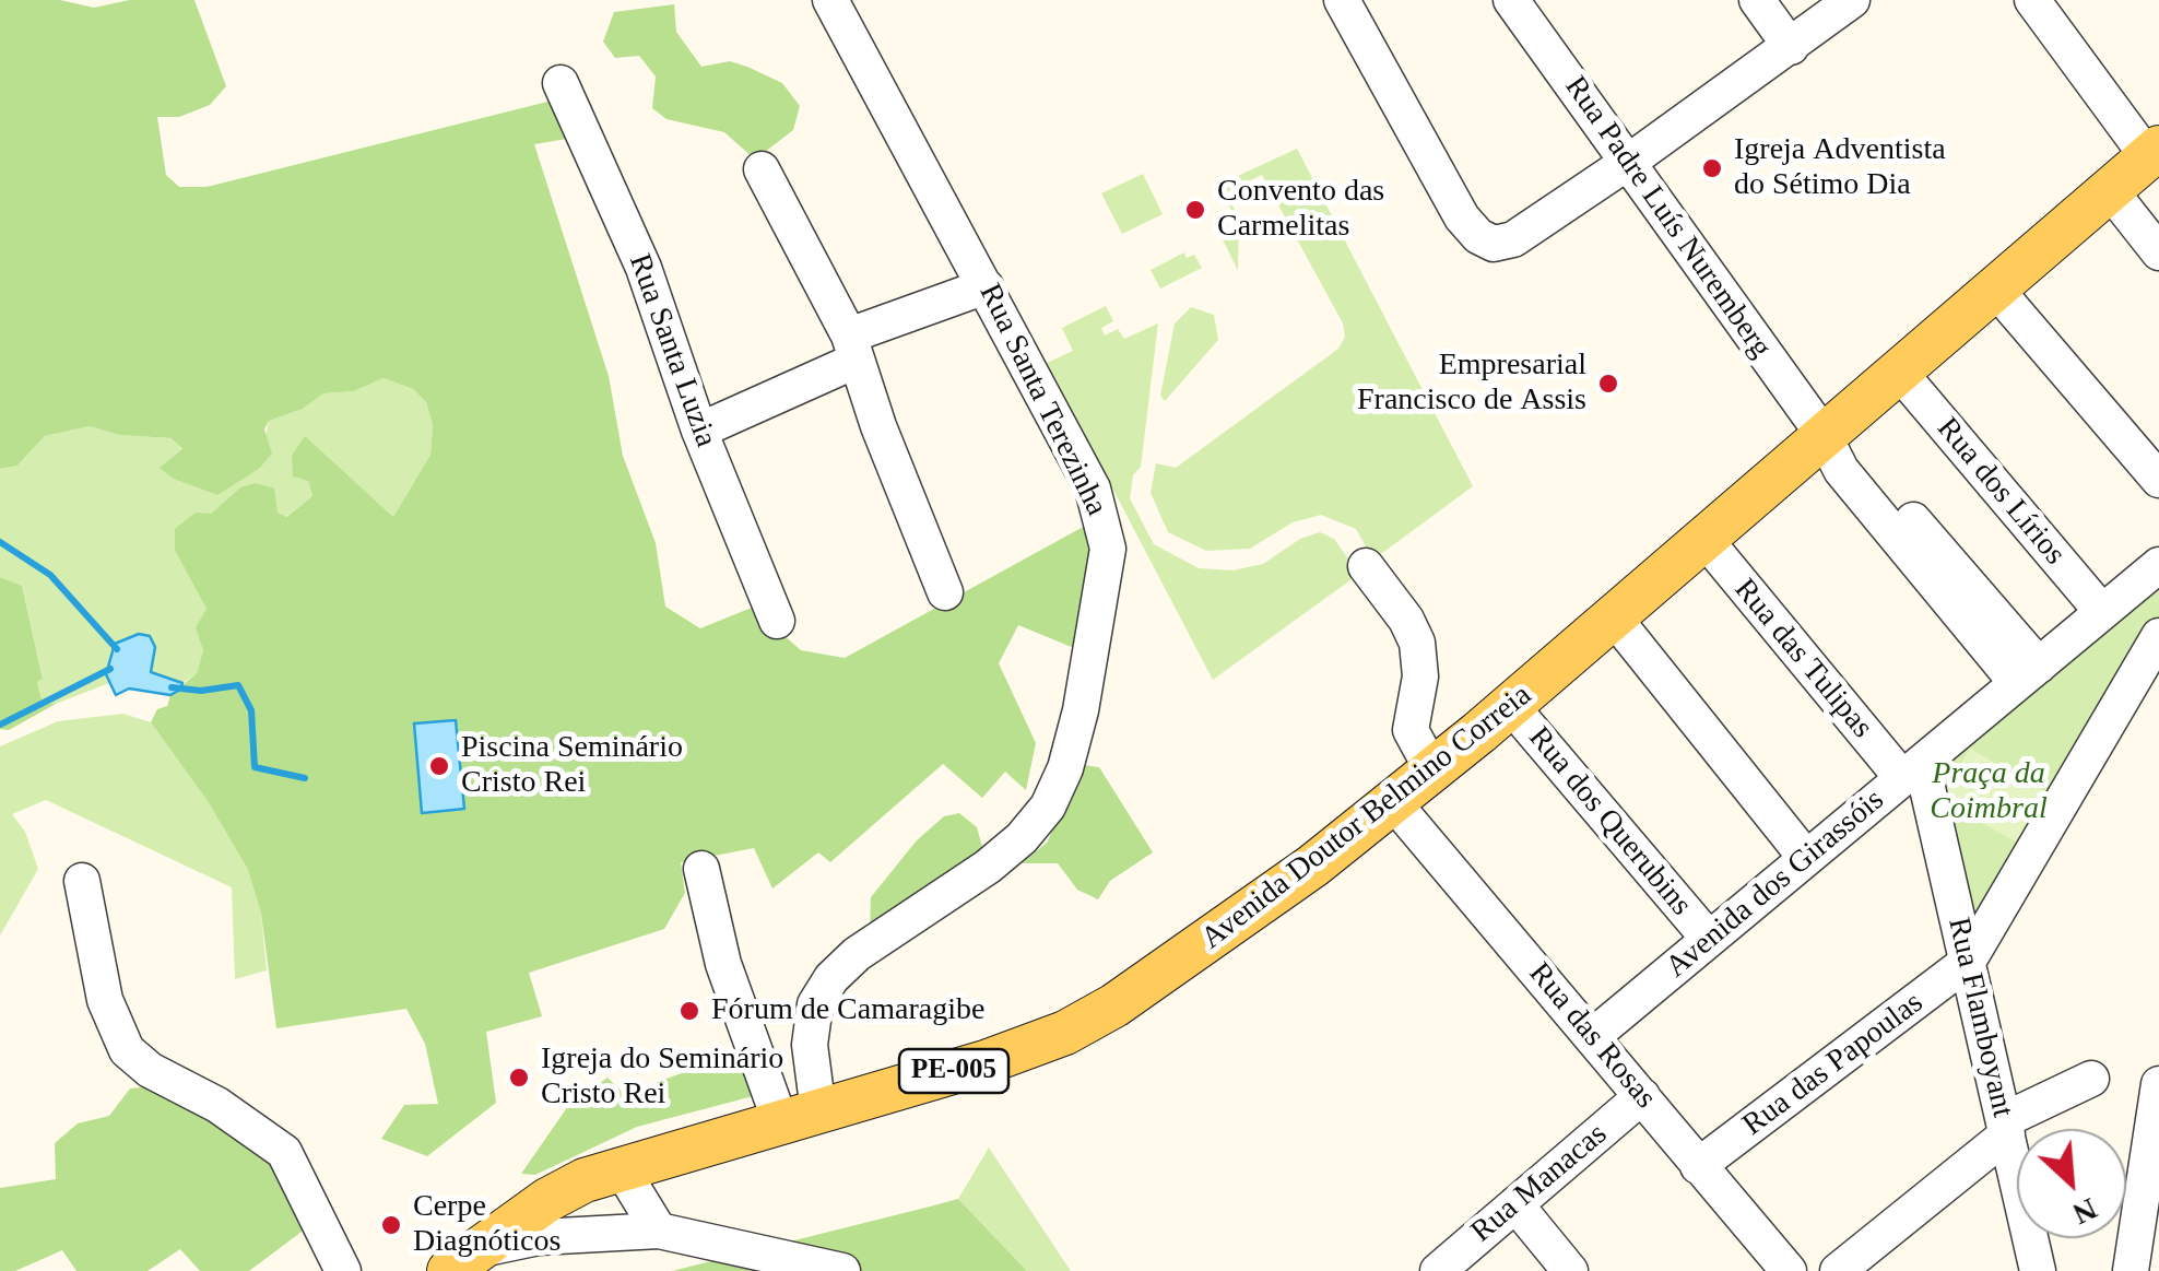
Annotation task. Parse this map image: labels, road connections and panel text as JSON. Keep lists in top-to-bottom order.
{
  "streets": {
    "main road": ["Avenida Doutor Belmino Correia", "PE-005"],
    "street": [
      "Rua Padre Luís Nuremberg",
      "Rua Santa Luzia",
      "Rua Santa Terezinha",
      "Rua dos Lírios",
      "Rua das Tulipas",
      "Rua dos Querubins",
      "Avenida dos Girassóis",
      "Rua Flamboyant",
      "Rua das Rosas",
      "Rua das Papoulas",
      "Rua Manacas"
    ]
  },
  "crossings": [
    ["Rua Padre Luís Nuremberg", "Avenida Doutor Belmino Correia"],
    ["Rua Padre Luís Nuremberg", "Avenida dos Girassóis"],
    ["Rua Santa Terezinha", "Avenida Doutor Belmino Correia"],
    ["Rua dos Lírios", "Avenida Doutor Belmino Correia"],
    ["Rua dos Lírios", "Avenida dos Girassóis"],
    ["Rua das Tulipas", "Avenida Doutor Belmino Correia"],
    ["Rua das Tulipas", "Avenida dos Girassóis"],
    ["Rua das Tulipas", "Rua Flamboyant"],
    ["Avenida Doutor Belmino Correia", "Rua dos Querubins"],
    ["Avenida Doutor Belmino Correia", "Rua das Rosas"],
    ["Rua dos Querubins", "Avenida dos Girassóis"],
    ["Avenida dos Girassóis", "Rua Flamboyant"],
    ["Avenida dos Girassóis", "Rua das Rosas"],
    ["Rua Flamboyant", "Rua das Papoulas"],
    ["Rua das Rosas", "Rua das Papoulas"],
    ["Rua das Rosas", "Rua Manacas"]
  ],
  "parks": ["Praça da Coimbral"],
  "places": [
    "Igreja Adventista do Sétimo Dia",
    "Convento das Carmelitas",
    "Empresarial Francisco de Assis",
    "Piscina Seminário Cristo Rei",
    "Fórum de Camaragibe",
    "Igreja do Seminário Cristo Rei",
    "Cerpe Diagnóticos"
  ],
  "north": "bottom right"
}
